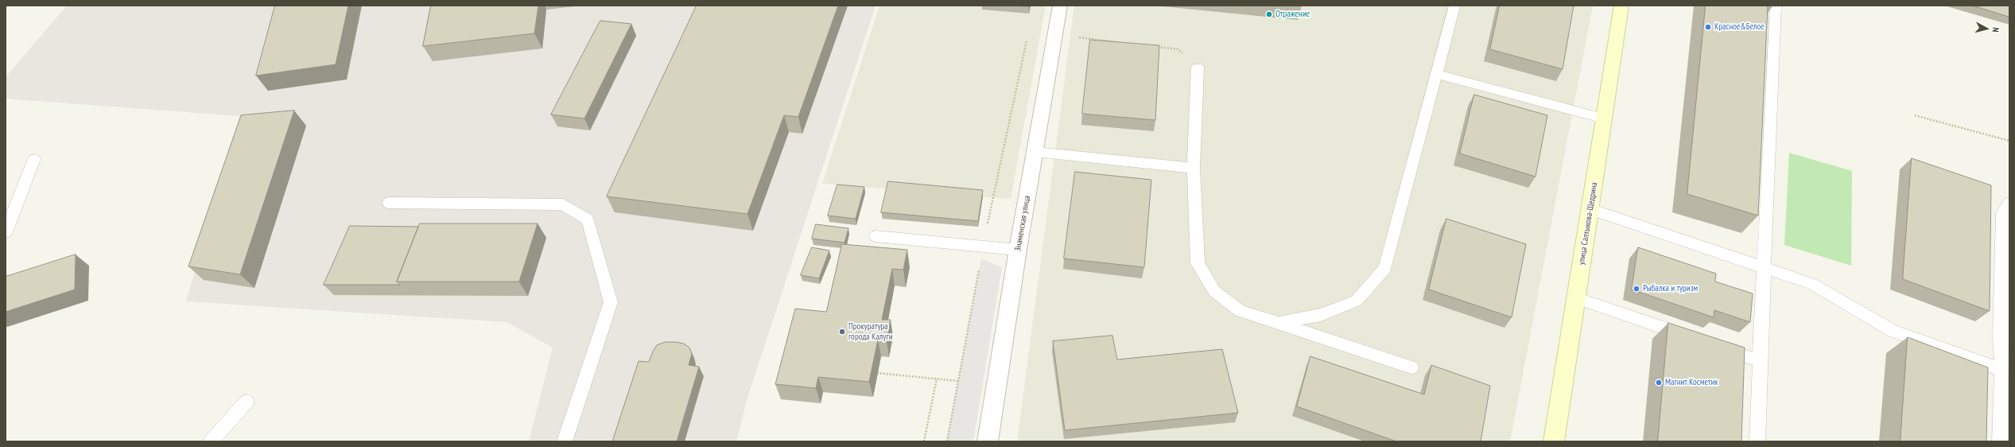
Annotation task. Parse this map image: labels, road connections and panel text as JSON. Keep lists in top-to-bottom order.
{
  "streets": {
    "main road": ["улица Салтыкова-Щедрина"],
    "street": ["Знаменская улица"]
  },
  "places": [
    "Отражение",
    "Красное&Белое",
    "Рыбалка и туризм",
    "Прокуратура города Калуги",
    "Магнит Косметик"
  ],
  "north": "right"
}
